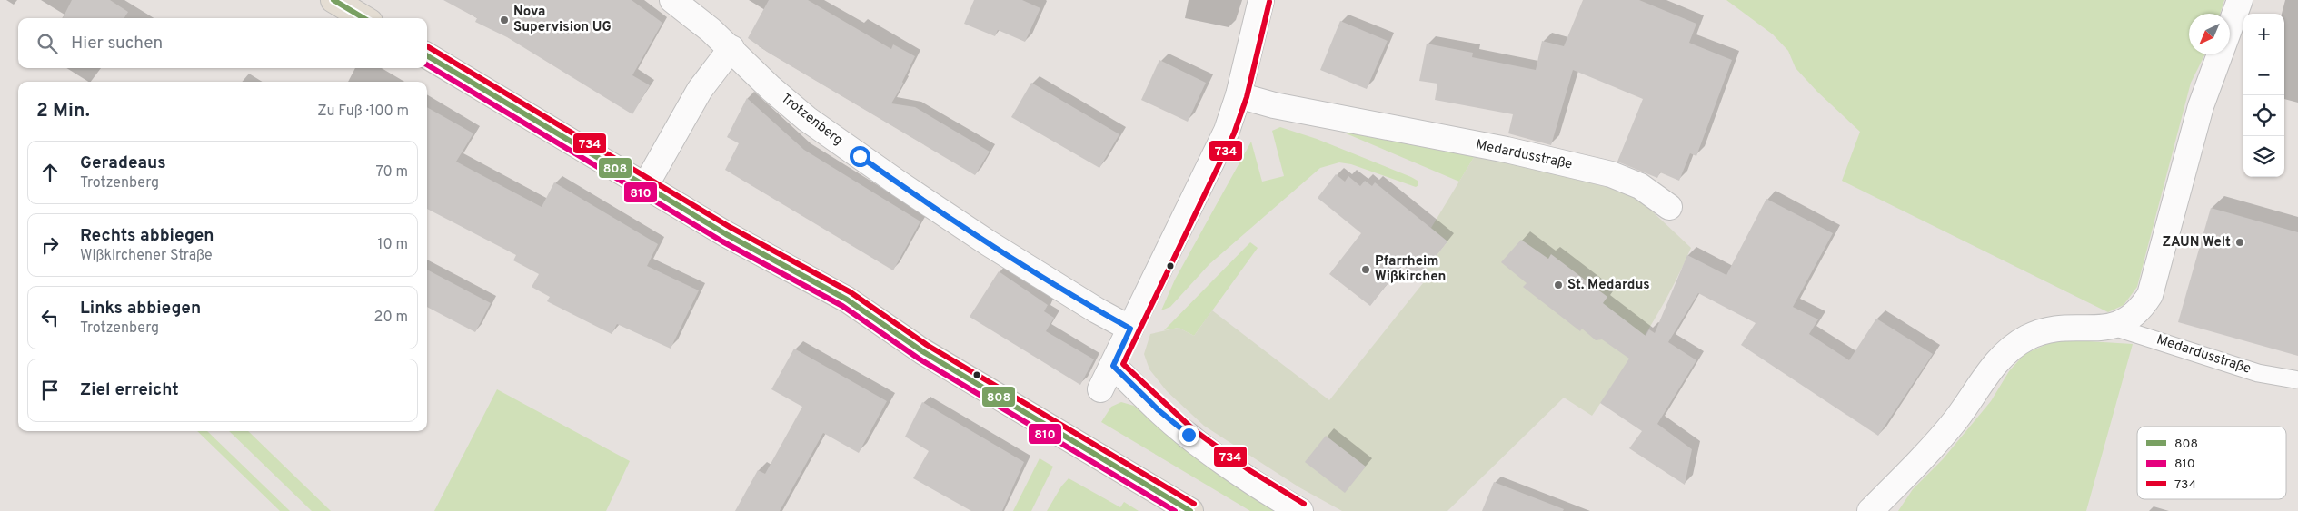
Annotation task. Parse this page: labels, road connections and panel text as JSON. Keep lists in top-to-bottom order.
{
  "streets": {
    "street": ["Trotzenberg", "Medardusstraße"]
  },
  "places": [
    "Nova Supervision UG",
    "ZAUN Welt",
    "Pfarrheim Wißkirchen",
    "St. Medardus"
  ],
  "lines": ["transit line 808", "transit line 734", "transit line 810"],
  "legend": ["808", "810", "734"],
  "north": "bottom left",
  "page": {
    "map_buttons": ["+", "−"],
    "search": "Hier suchen",
    "heading": ["2 Min.", "Zu Fuß · 100 m"],
    "list": [
      ["Geradeaus", "Trotzenberg", "70 m"],
      ["Rechts abbiegen", "Wißkirchener Straße", "10 m"],
      ["Links abbiegen", "Trotzenberg", "20 m"],
      "Ziel erreicht"
    ]
  }
}
